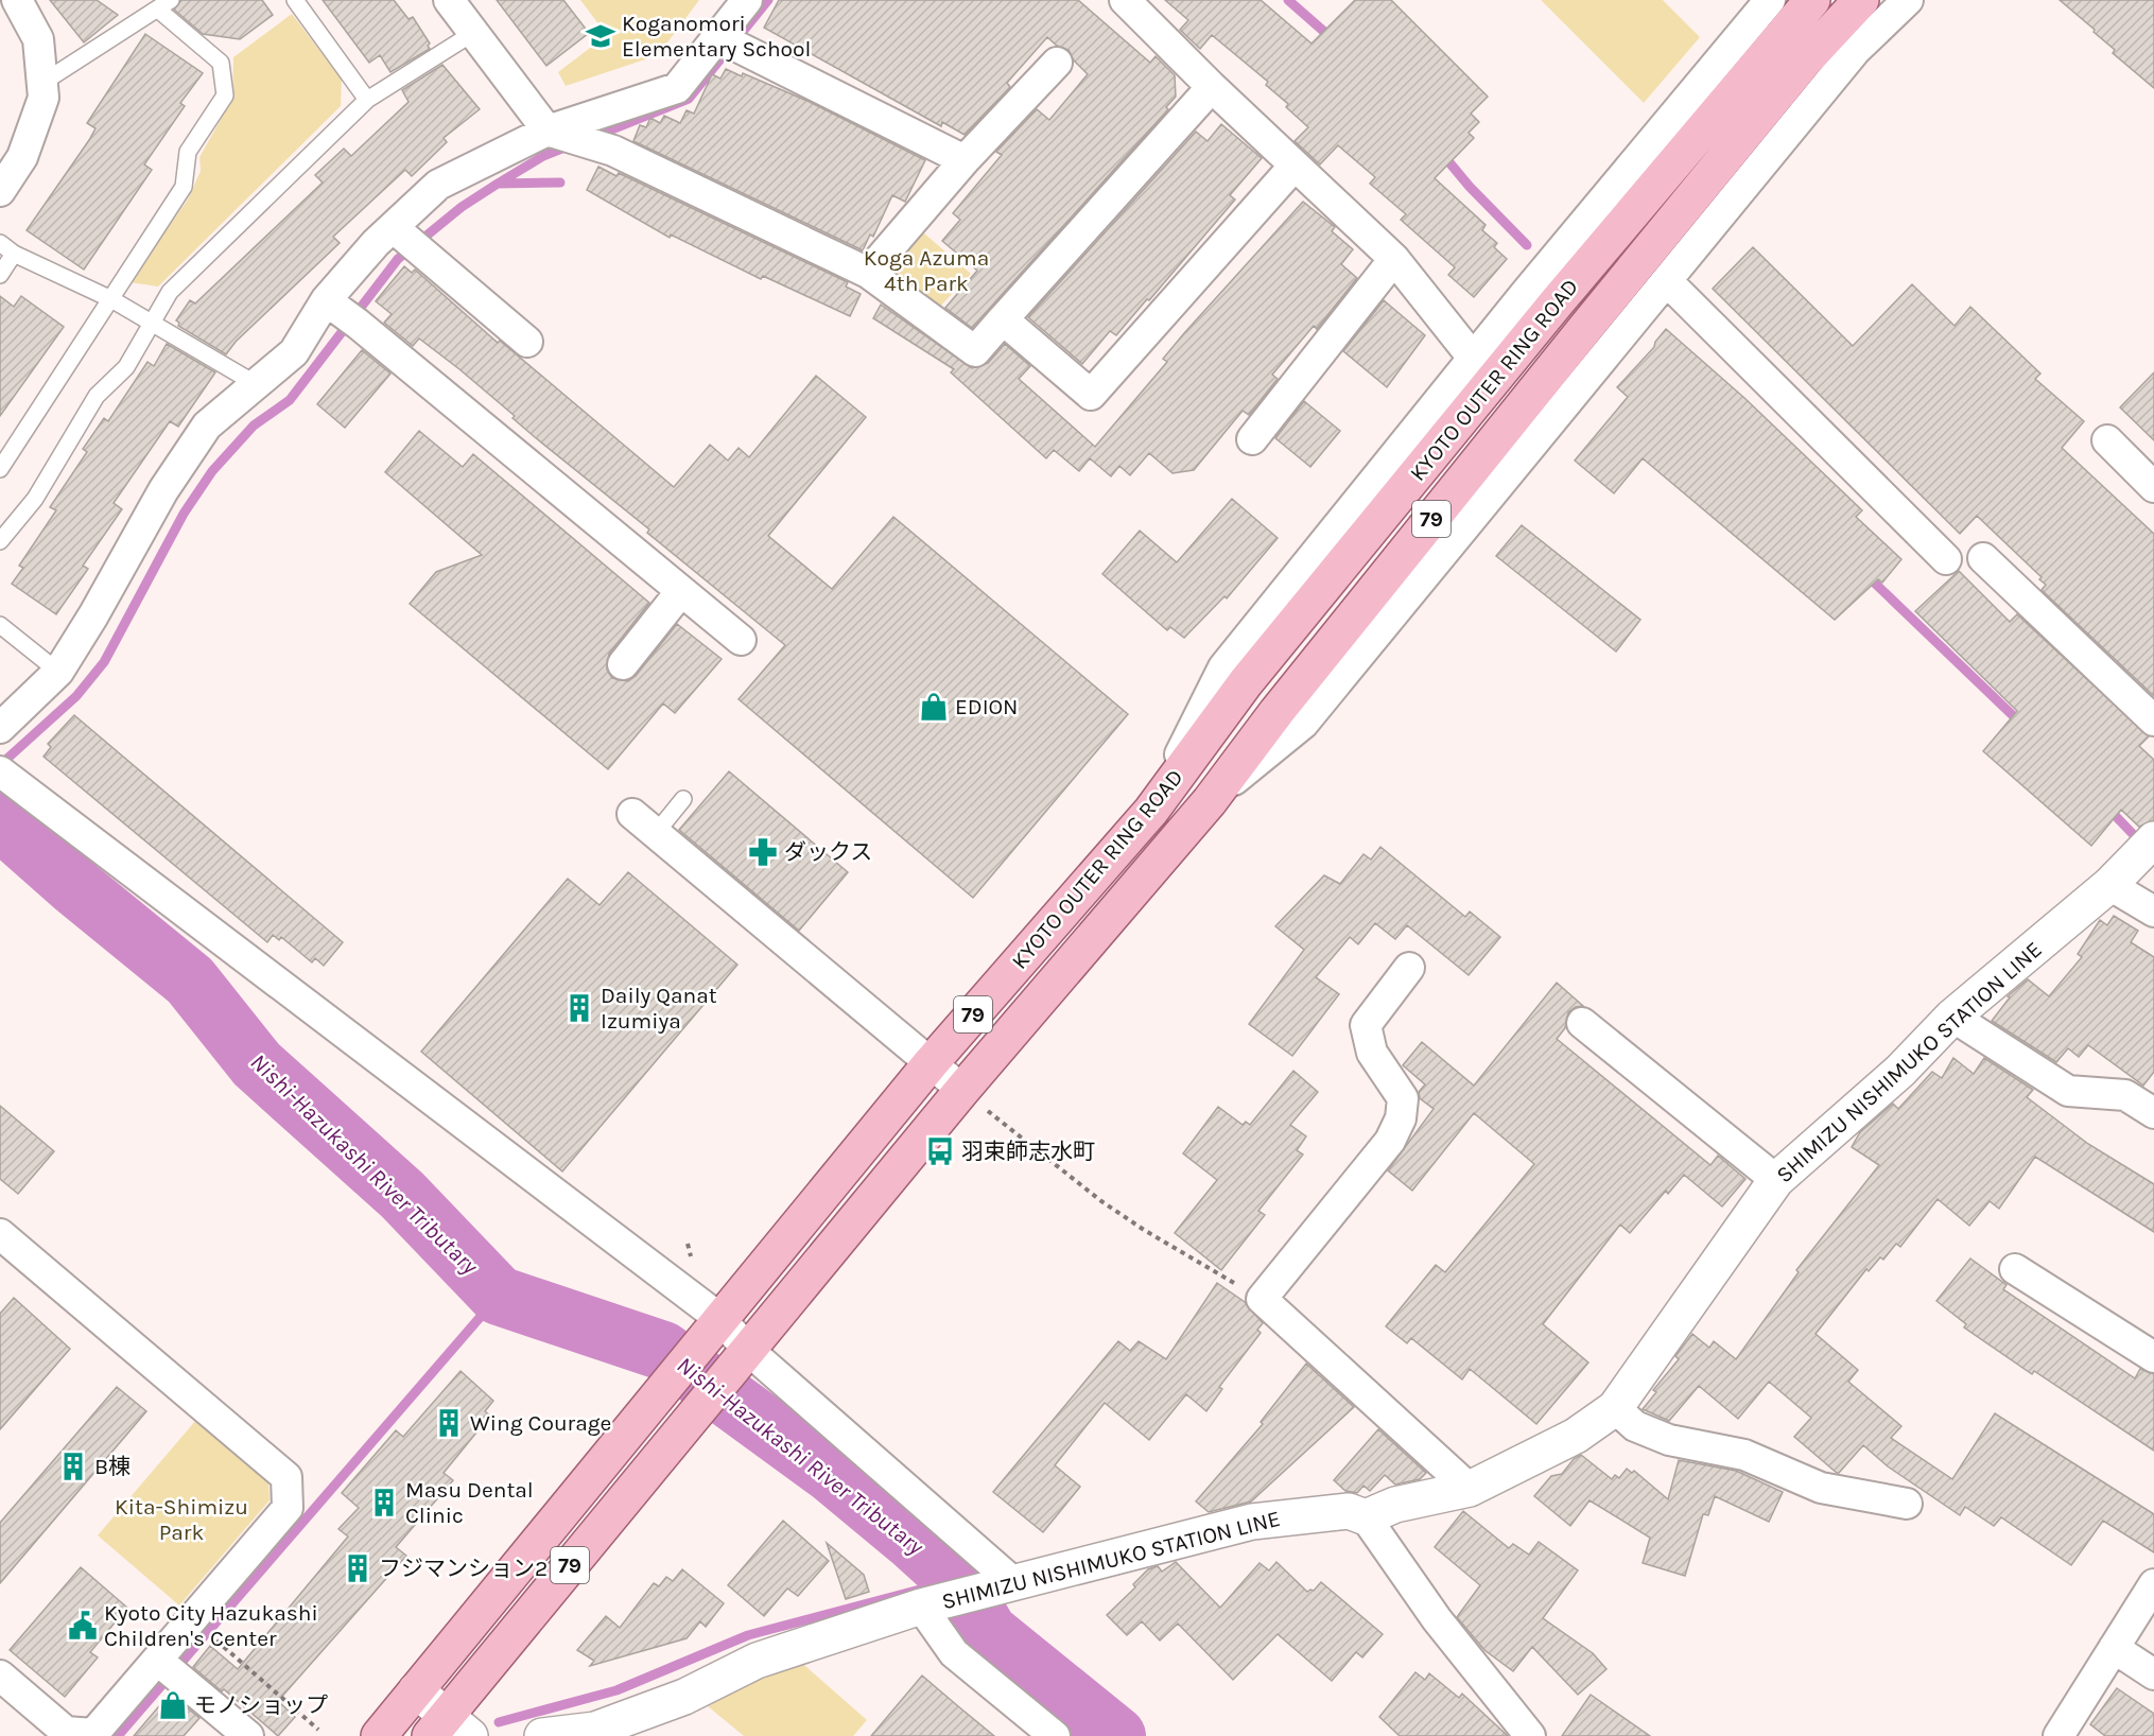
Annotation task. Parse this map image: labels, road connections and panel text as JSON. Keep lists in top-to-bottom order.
{
  "streets": {
    "main road": ["KYOTO OUTER RING ROAD", "79", "SHIMIZU NISHIMUKO STATION LINE"]
  },
  "water": ["Nishi-Hazukashi River Tributary"],
  "parks": ["Koga Azuma 4th Park", "Kita-Shimizu Park"],
  "places": {
    "school or university": ["Koganomori Elementary School"],
    "shop": ["EDION", "モノショップ"],
    "pharmacy": ["ダックス"],
    "building": [
      "Daily Qanat Izumiya",
      "Wing Courage",
      "B棟",
      "Masu Dental Clinic",
      "フジマンション2"
    ],
    "bus stop": ["羽束師志水町"],
    "public building": ["Kyoto City Hazukashi Children's Center"]
  }
}
